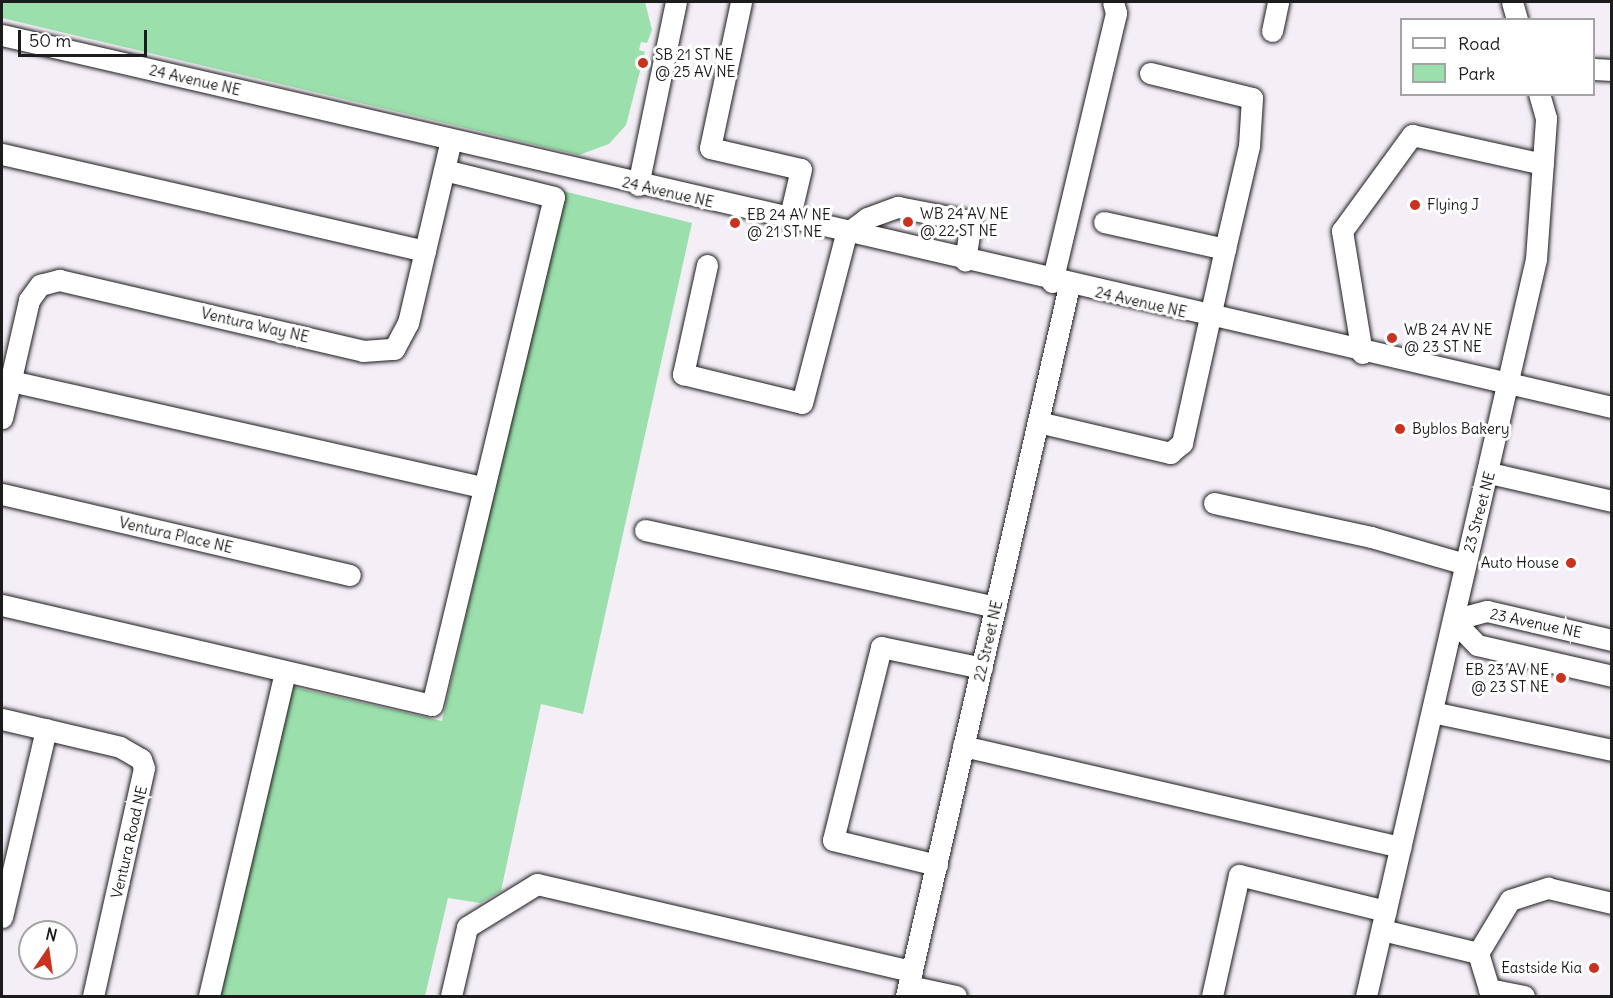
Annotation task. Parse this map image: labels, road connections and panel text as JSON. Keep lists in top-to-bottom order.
{
  "streets": {
    "street": [
      "24 Avenue NE",
      "Ventura Way NE",
      "23 Street NE",
      "Ventura Place NE",
      "23 Avenue NE",
      "22 Street NE",
      "Ventura Road NE"
    ]
  },
  "crossings": [
    ["24 Avenue NE", "Ventura Way NE"],
    ["24 Avenue NE", "23 Street NE"],
    ["24 Avenue NE", "22 Street NE"],
    ["23 Street NE", "23 Avenue NE"]
  ],
  "places": [
    "SB 21 ST NE @ 25 AV NE",
    "Flying J",
    "WB 24 AV NE @ 22 ST NE",
    "EB 24 AV NE @ 21 ST NE",
    "WB 24 AV NE @ 23 ST NE",
    "Byblos Bakery",
    "Auto House",
    "EB 23 AV NE @ 23 ST NE",
    "Eastside Kia"
  ],
  "legend": ["Road", "Park"],
  "scale_bar": "50 m",
  "north": "top"
}
